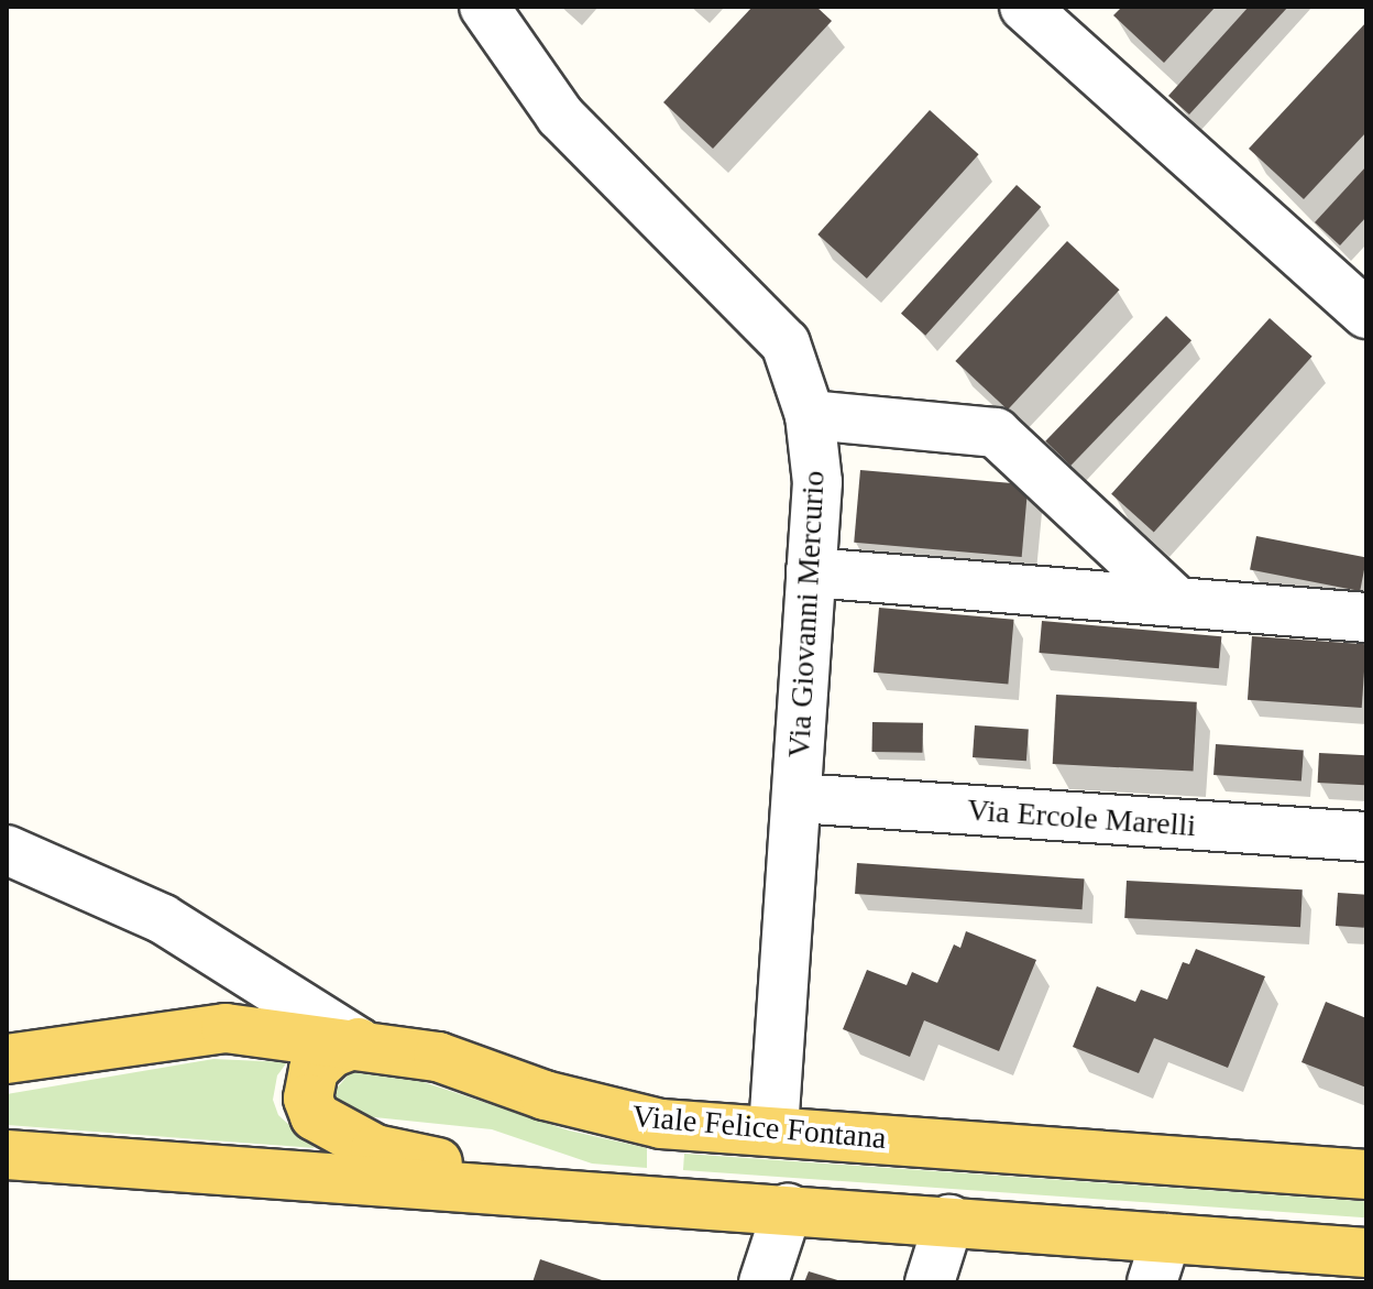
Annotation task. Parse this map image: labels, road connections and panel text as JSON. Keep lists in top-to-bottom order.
{
  "streets": {
    "main road": ["Viale Felice Fontana"],
    "street": ["Via Giovanni Mercurio", "Via Ercole Marelli"]
  },
  "crossings": [
    ["Via Giovanni Mercurio", "Via Ercole Marelli"],
    ["Via Giovanni Mercurio", "Viale Felice Fontana"]
  ]
}
